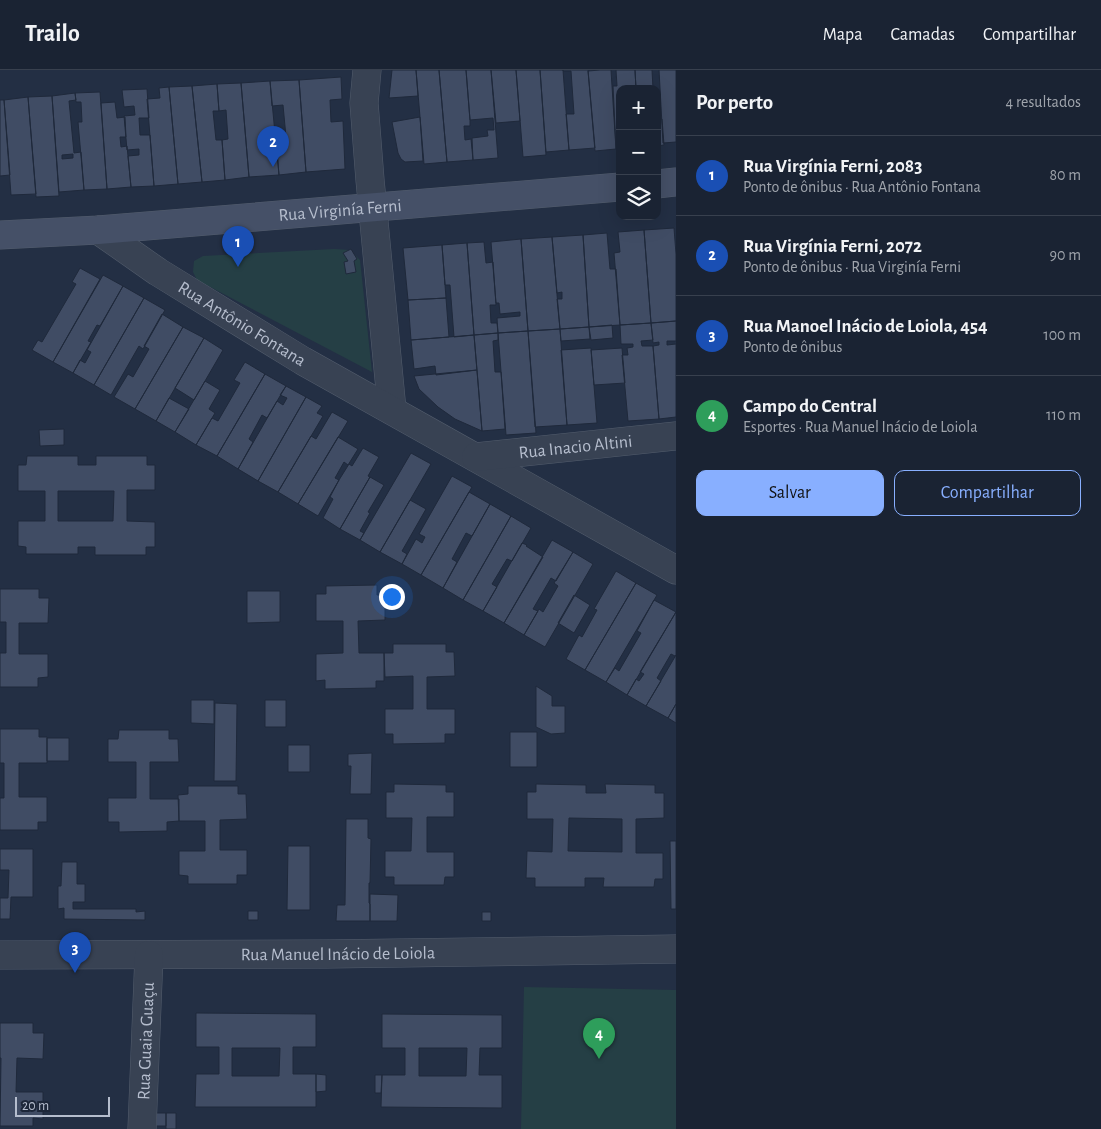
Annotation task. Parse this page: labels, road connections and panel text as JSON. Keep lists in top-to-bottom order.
{
  "streets": {
    "street": [
      "Rua Virginía Ferni",
      "Rua Antônio Fontana",
      "Rua Inacio Altini",
      "Rua Manuel Inácio de Loiola",
      "Rua Guaia Guaçu"
    ]
  },
  "crossings": [
    ["Rua Virginía Ferni", "Rua Antônio Fontana"],
    ["Rua Antônio Fontana", "Rua Inacio Altini"],
    ["Rua Manuel Inácio de Loiola", "Rua Guaia Guaçu"]
  ],
  "scale_bar": "20 m",
  "page": {
    "header": "Trailo",
    "nav": ["Mapa", "Camadas", "Compartilhar"],
    "heading": ["Por perto", "4 resultados"],
    "map_buttons": ["+", "−"],
    "pins": [
      "2",
      "1",
      "3",
      "4"
    ],
    "list": [
      {
        "mark": "1",
        "name": "Rua Virgínia Ferni, 2083",
        "note": "Ponto de ônibus · Rua Antônio Fontana",
        "value": "80 m"
      },
      {
        "mark": "2",
        "name": "Rua Virgínia Ferni, 2072",
        "note": "Ponto de ônibus · Rua Virginía Ferni",
        "value": "90 m"
      },
      {
        "mark": "3",
        "name": "Rua Manoel Inácio de Loiola, 454",
        "note": "Ponto de ônibus",
        "value": "100 m"
      },
      {
        "mark": "4",
        "name": "Campo do Central",
        "note": "Esportes · Rua Manuel Inácio de Loiola",
        "value": "110 m"
      }
    ],
    "buttons": ["Salvar", "Compartilhar"],
    "scale": "20 m"
  }
}
